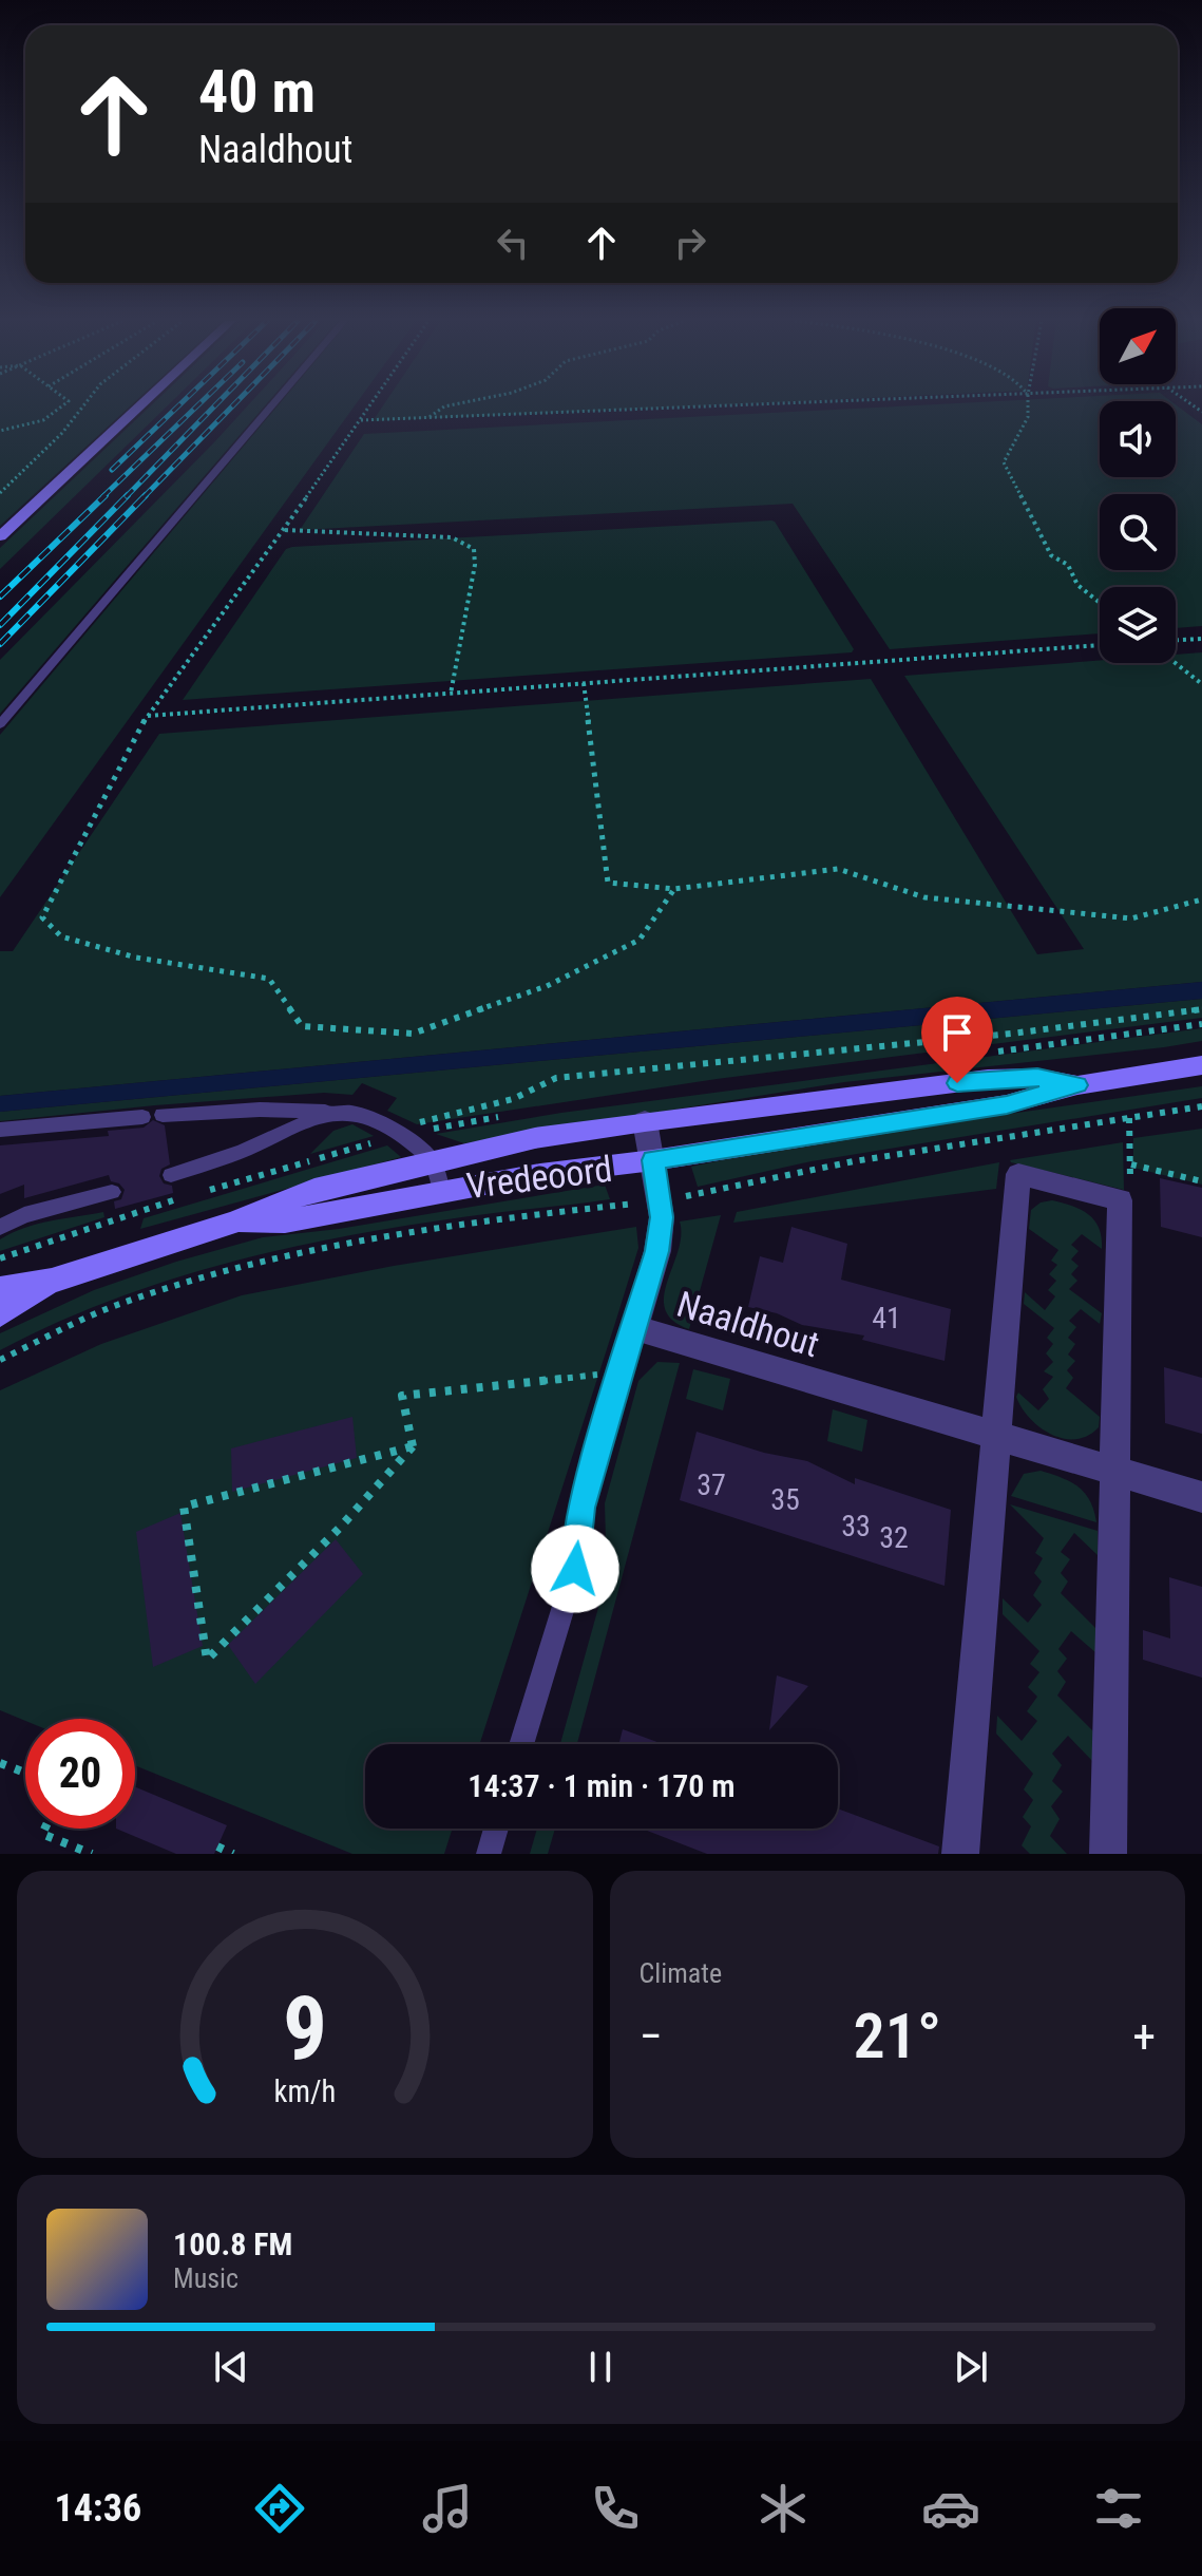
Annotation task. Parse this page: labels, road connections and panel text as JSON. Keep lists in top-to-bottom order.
{
  "streets": {
    "street": ["Vredeoord", "Naaldhout"]
  },
  "crossings": [
    ["Vredeoord", "Naaldhout"]
  ],
  "house_numbers": [
    "41",
    "37",
    "35",
    "33",
    "32"
  ],
  "north": "top right",
  "page": {
    "turn": ["40 m", "Naaldhout"],
    "limit": "20",
    "trip": "14:37 · 1 min · 170 m",
    "tile": "Climate",
    "heat": ["−", "21°", "+"],
    "song": ["100.8 FM", "Music"],
    "tabs": "14:36",
    "gauge": ["9", "km/h"]
  }
}
